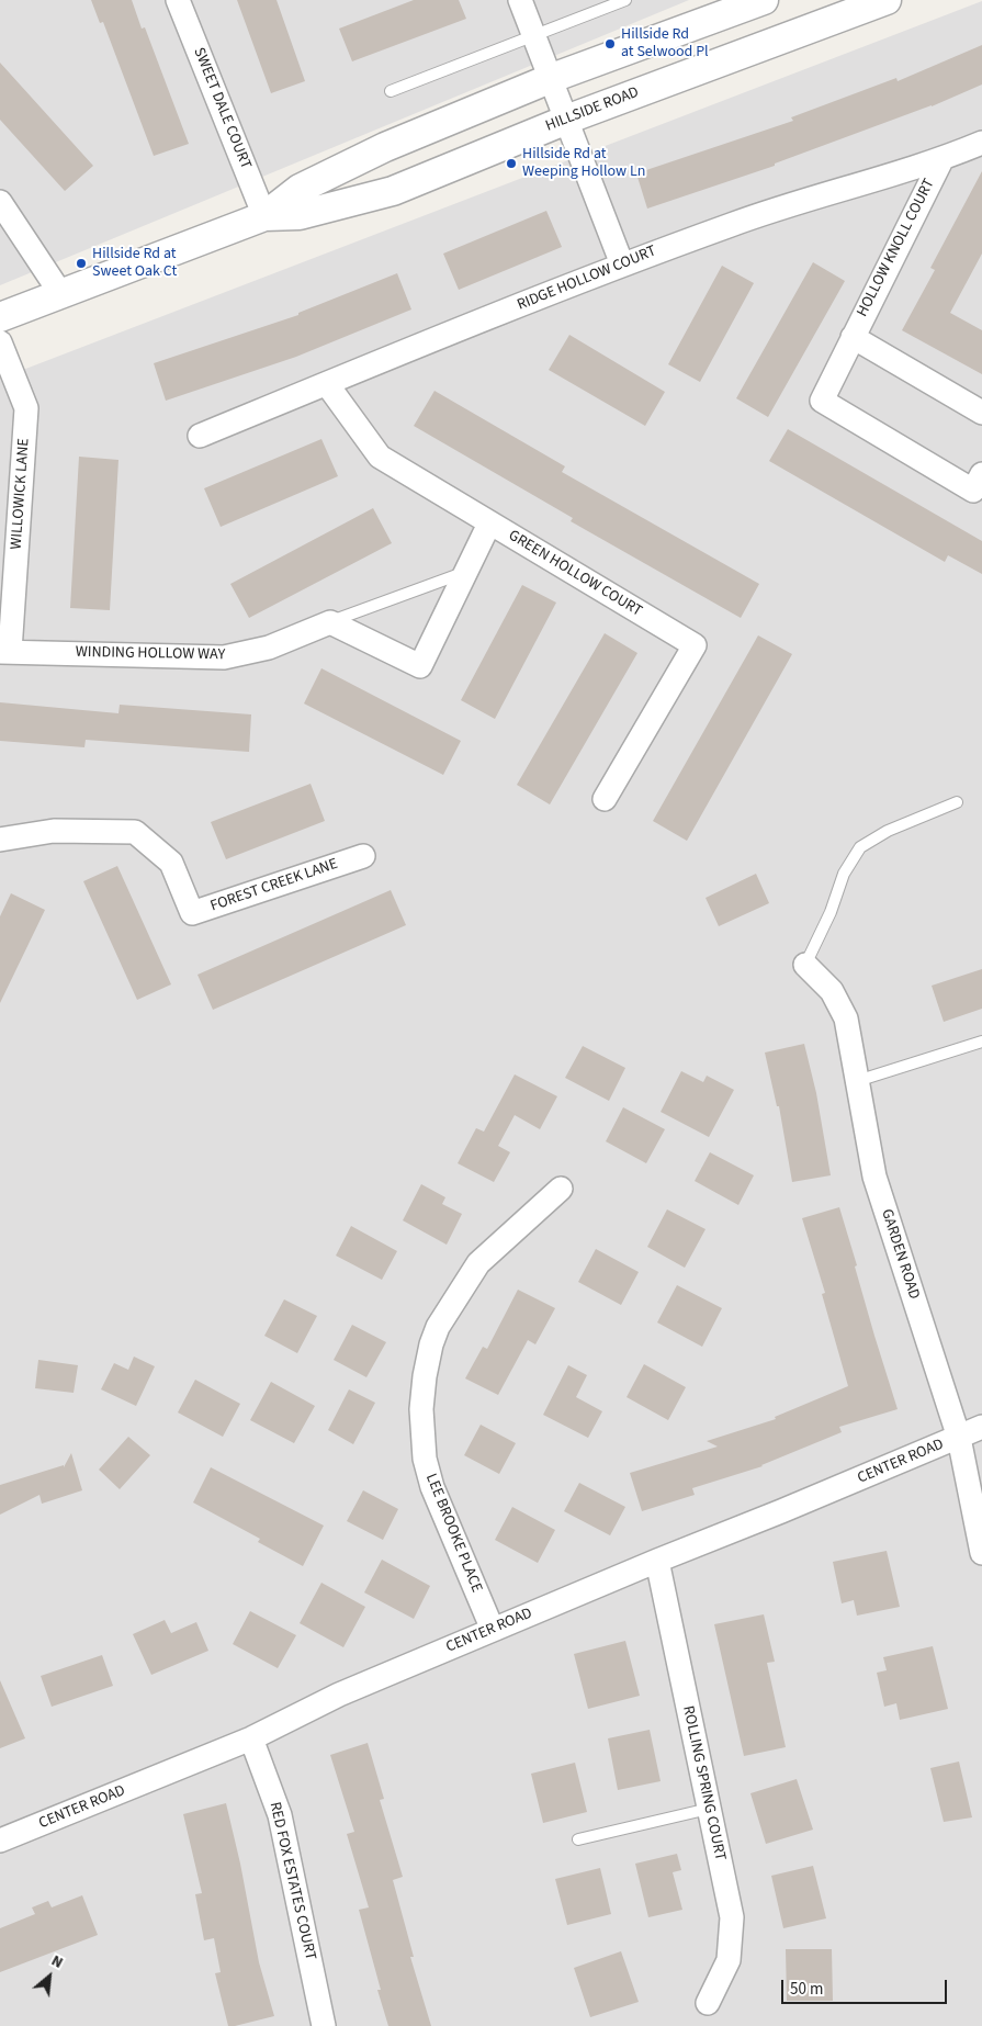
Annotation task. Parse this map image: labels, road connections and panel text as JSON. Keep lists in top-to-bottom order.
{
  "streets": {
    "street": [
      "SWEET DALE COURT",
      "HILLSIDE ROAD",
      "HOLLOW KNOLL COURT",
      "RIDGE HOLLOW COURT",
      "WILLOWICK LANE",
      "GREEN HOLLOW COURT",
      "WINDING HOLLOW WAY",
      "FOREST CREEK LANE",
      "GARDEN ROAD",
      "CENTER ROAD",
      "LEE BROOKE PLACE",
      "ROLLING SPRING COURT",
      "RED FOX ESTATES COURT"
    ]
  },
  "crossings": [
    ["SWEET DALE COURT", "HILLSIDE ROAD"],
    ["HOLLOW KNOLL COURT", "RIDGE HOLLOW COURT"],
    ["RIDGE HOLLOW COURT", "GREEN HOLLOW COURT"],
    ["WILLOWICK LANE", "WINDING HOLLOW WAY"],
    ["GARDEN ROAD", "CENTER ROAD"],
    ["CENTER ROAD", "LEE BROOKE PLACE"],
    ["CENTER ROAD", "ROLLING SPRING COURT"],
    ["CENTER ROAD", "RED FOX ESTATES COURT"]
  ],
  "places": ["Hillside Rd at Selwood Pl", "Hillside Rd at Weeping Hollow Ln", "Hillside Rd at Sweet Oak Ct"],
  "scale_bar": "50 m",
  "north": "top right"
}
